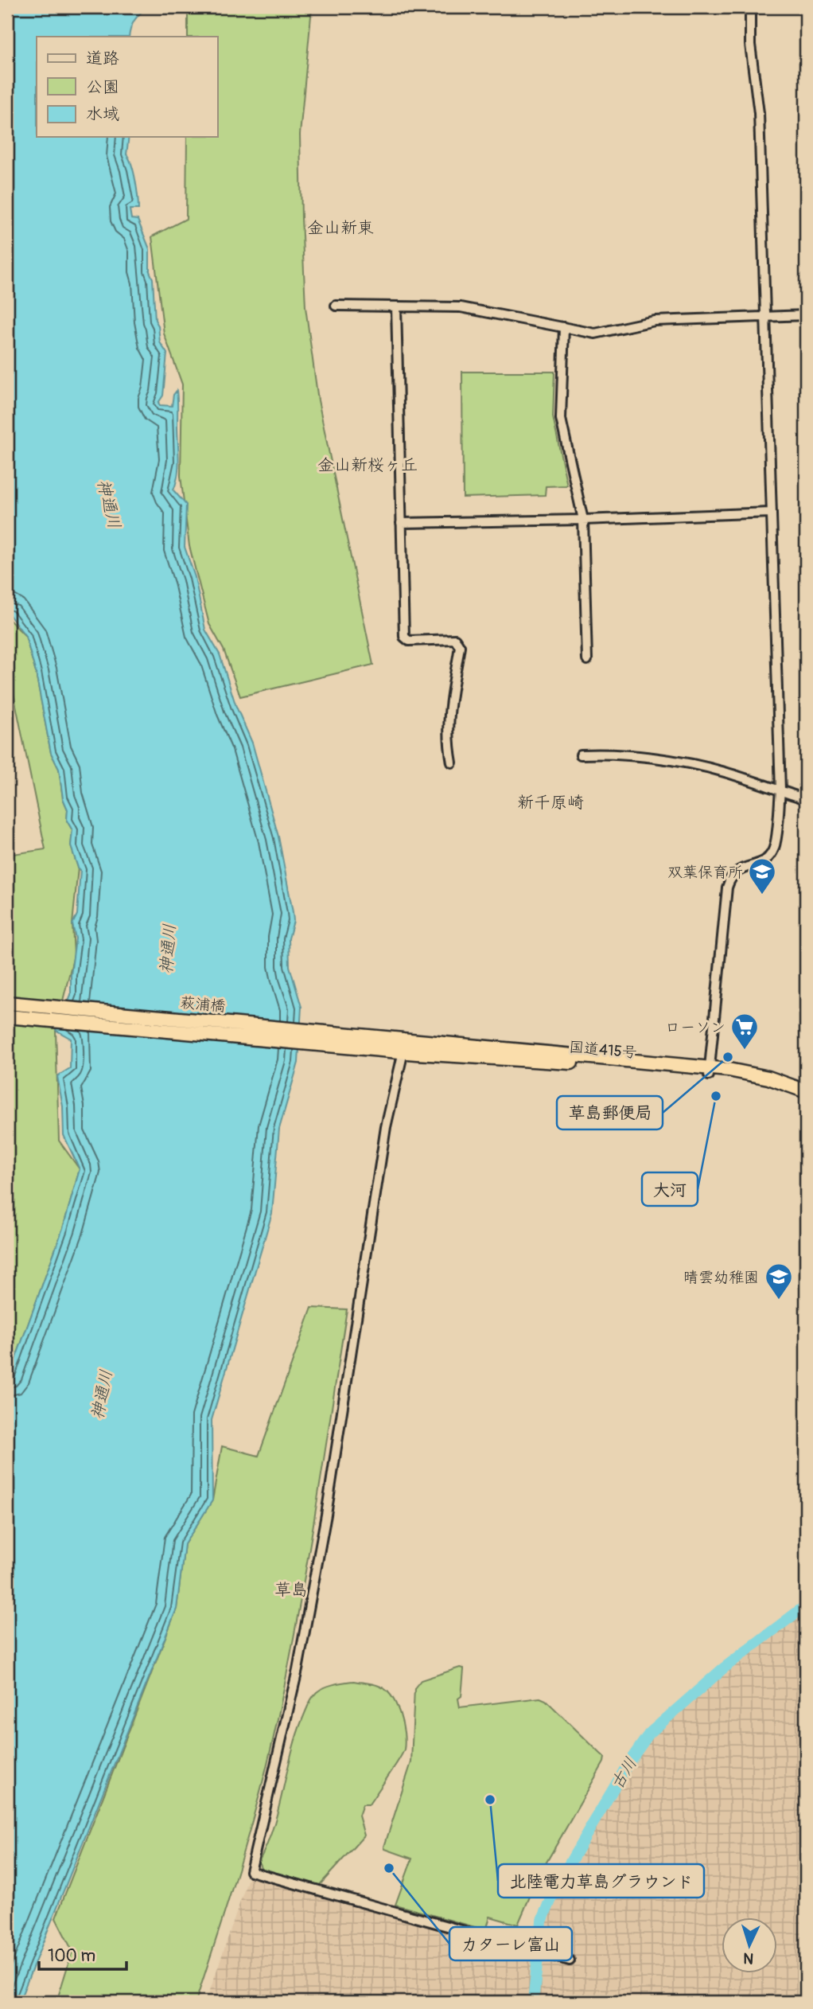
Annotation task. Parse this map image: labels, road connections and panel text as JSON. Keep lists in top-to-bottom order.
{
  "streets": {
    "highway": ["萩浦橋", "国道415号"]
  },
  "crossings": [
    ["萩浦橋", "国道415号"]
  ],
  "districts": [
    "金山新東",
    "金山新桜ヶ丘",
    "新千原崎",
    "草島"
  ],
  "water": ["神通川", "古川"],
  "places": {
    "school or university": ["双葉保育所", "晴雲幼稚園"],
    "supermarket": ["ローソン"],
    "other": [
      "草島郵便局",
      "大河",
      "北陸電力草島グラウンド",
      "カターレ富山"
    ]
  },
  "legend": ["道路", "公園", "水域"],
  "scale_bar": "100 m",
  "north": "bottom"
}
